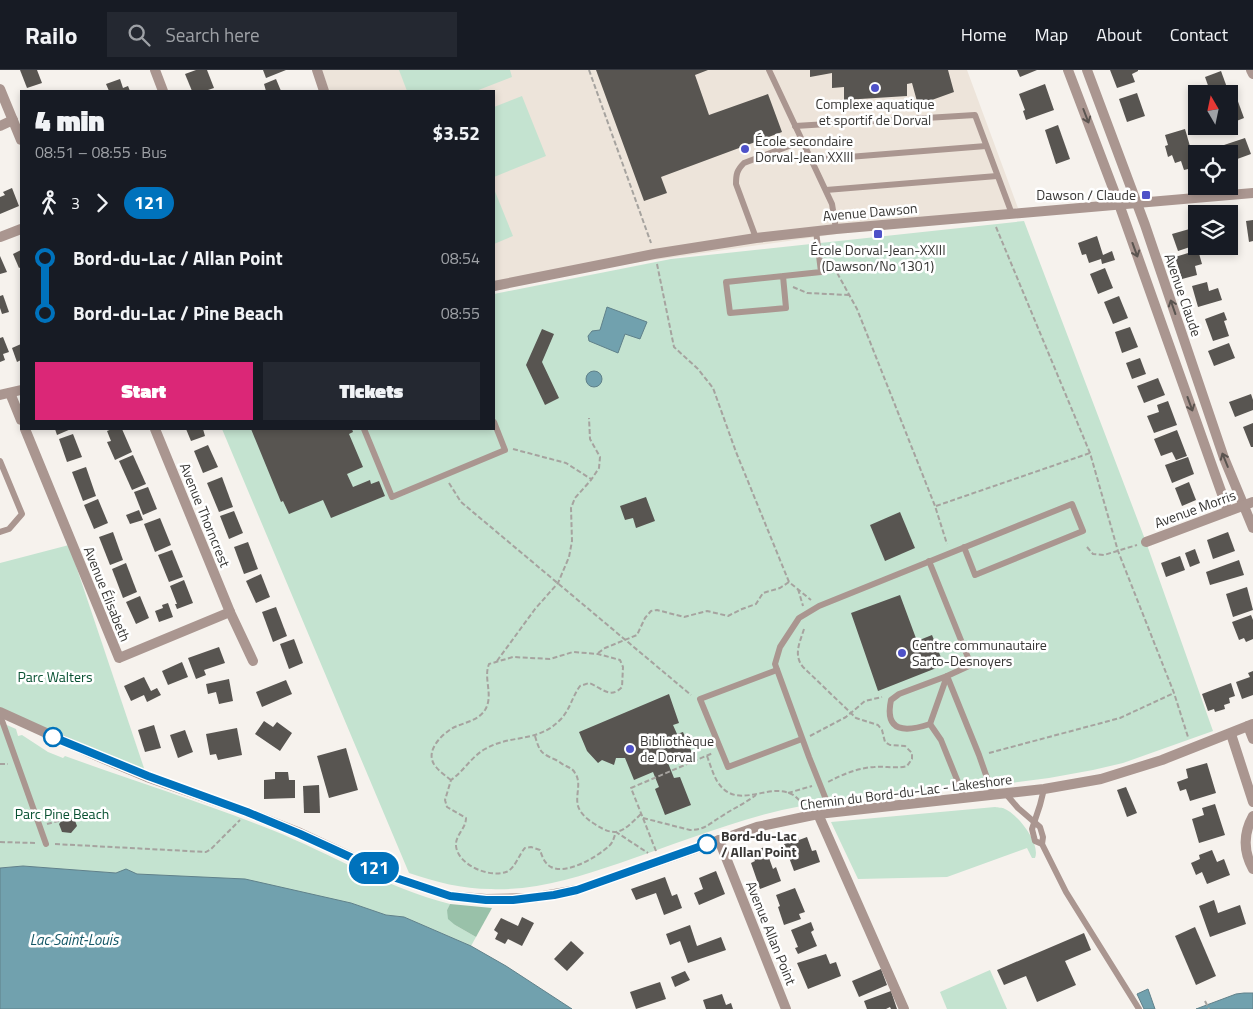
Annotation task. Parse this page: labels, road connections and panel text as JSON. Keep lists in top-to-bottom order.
{
  "streets": {
    "street": [
      "Avenue Dawson",
      "Avenue Claude",
      "Avenue Morris",
      "Avenue Thorncrest",
      "Avenue Élisabeth",
      "Chemin du Bord-du-Lac - Lakeshore",
      "Avenue Allan Point"
    ]
  },
  "crossings": [
    ["Avenue Dawson", "Avenue Claude"],
    ["Avenue Claude", "Avenue Morris"],
    ["Avenue Thorncrest", "Avenue Élisabeth"],
    ["Chemin du Bord-du-Lac - Lakeshore", "Avenue Allan Point"]
  ],
  "water": ["Lac Saint-Louis"],
  "parks": ["Parc Walters", "Parc Pine Beach"],
  "places": {
    "other": [
      "Complexe aquatique et sportif de Dorval",
      "École secondaire Dorval-Jean XXIII",
      "Centre communautaire Sarto-Desnoyers",
      "Bibliothèque de Dorval",
      "Bord-du-Lac / Allan Point"
    ],
    "transit": ["Dawson / Claude", "École Dorval-Jean-XXIII (Dawson/No 1301)"]
  },
  "lines": ["bus line 121"],
  "north": "top",
  "page": {
    "header": "Railo",
    "search": "Search here",
    "nav": [
      "Home",
      "Map",
      "About",
      "Contact"
    ],
    "on_map": "121",
    "heading": ["4 min", "08:51 – 08:55 · Bus", "$3.52"],
    "legs": ["3", "121"],
    "list": [
      {
        "name": "Bord-du-Lac / Allan Point",
        "value": "08:54"
      },
      {
        "name": "Bord-du-Lac / Pine Beach",
        "value": "08:55"
      }
    ],
    "buttons": ["Start", "Tickets"]
  }
}
